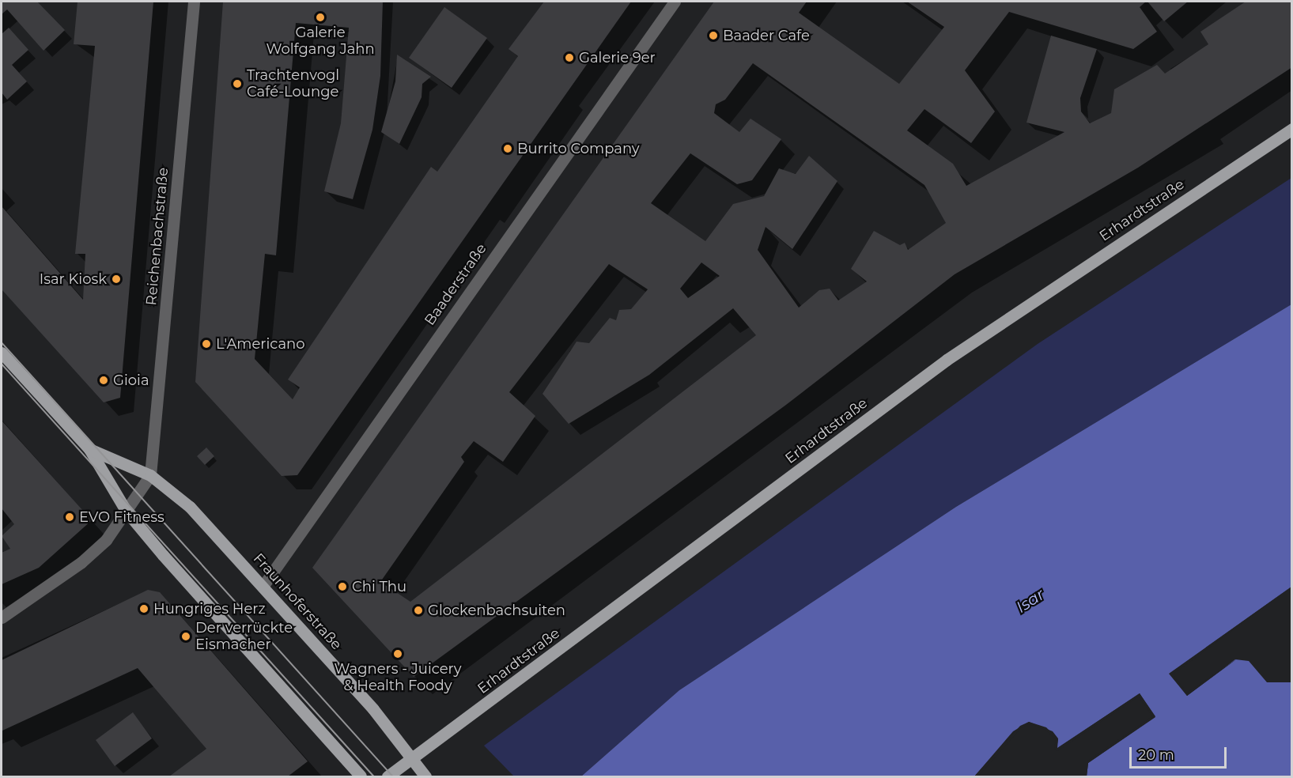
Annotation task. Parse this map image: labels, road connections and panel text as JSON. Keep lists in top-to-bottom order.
{
  "streets": {
    "main road": ["Erhardtstraße", "Fraunhoferstraße"],
    "street": ["Reichenbachstraße", "Baaderstraße"]
  },
  "crossings": [
    ["Erhardtstraße", "Fraunhoferstraße"],
    ["Reichenbachstraße", "Fraunhoferstraße"],
    ["Baaderstraße", "Fraunhoferstraße"]
  ],
  "water": ["Isar"],
  "places": [
    "Galerie Wolfgang Jahn",
    "Baader Cafe",
    "Galerie 9er",
    "Trachtenvogl Café-Lounge",
    "Burrito Company",
    "Isar Kiosk",
    "L'Americano",
    "Gioia",
    "EVO Fitness",
    "Chi Thu",
    "Hungriges Herz",
    "Glockenbachsuiten",
    "Der verrückte Eismacher",
    "Wagners - Juicery & Health Foody"
  ],
  "scale_bar": "20 m"
}
